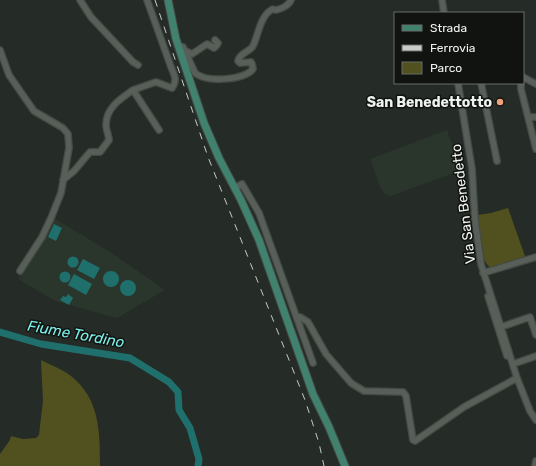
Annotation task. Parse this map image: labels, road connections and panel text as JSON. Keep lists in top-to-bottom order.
{
  "streets": {
    "street": ["Via San Benedetto"]
  },
  "water": ["Fiume Tordino"],
  "places": ["San Benedettotto"],
  "legend": ["Strada", "Ferrovia", "Parco"]
}
